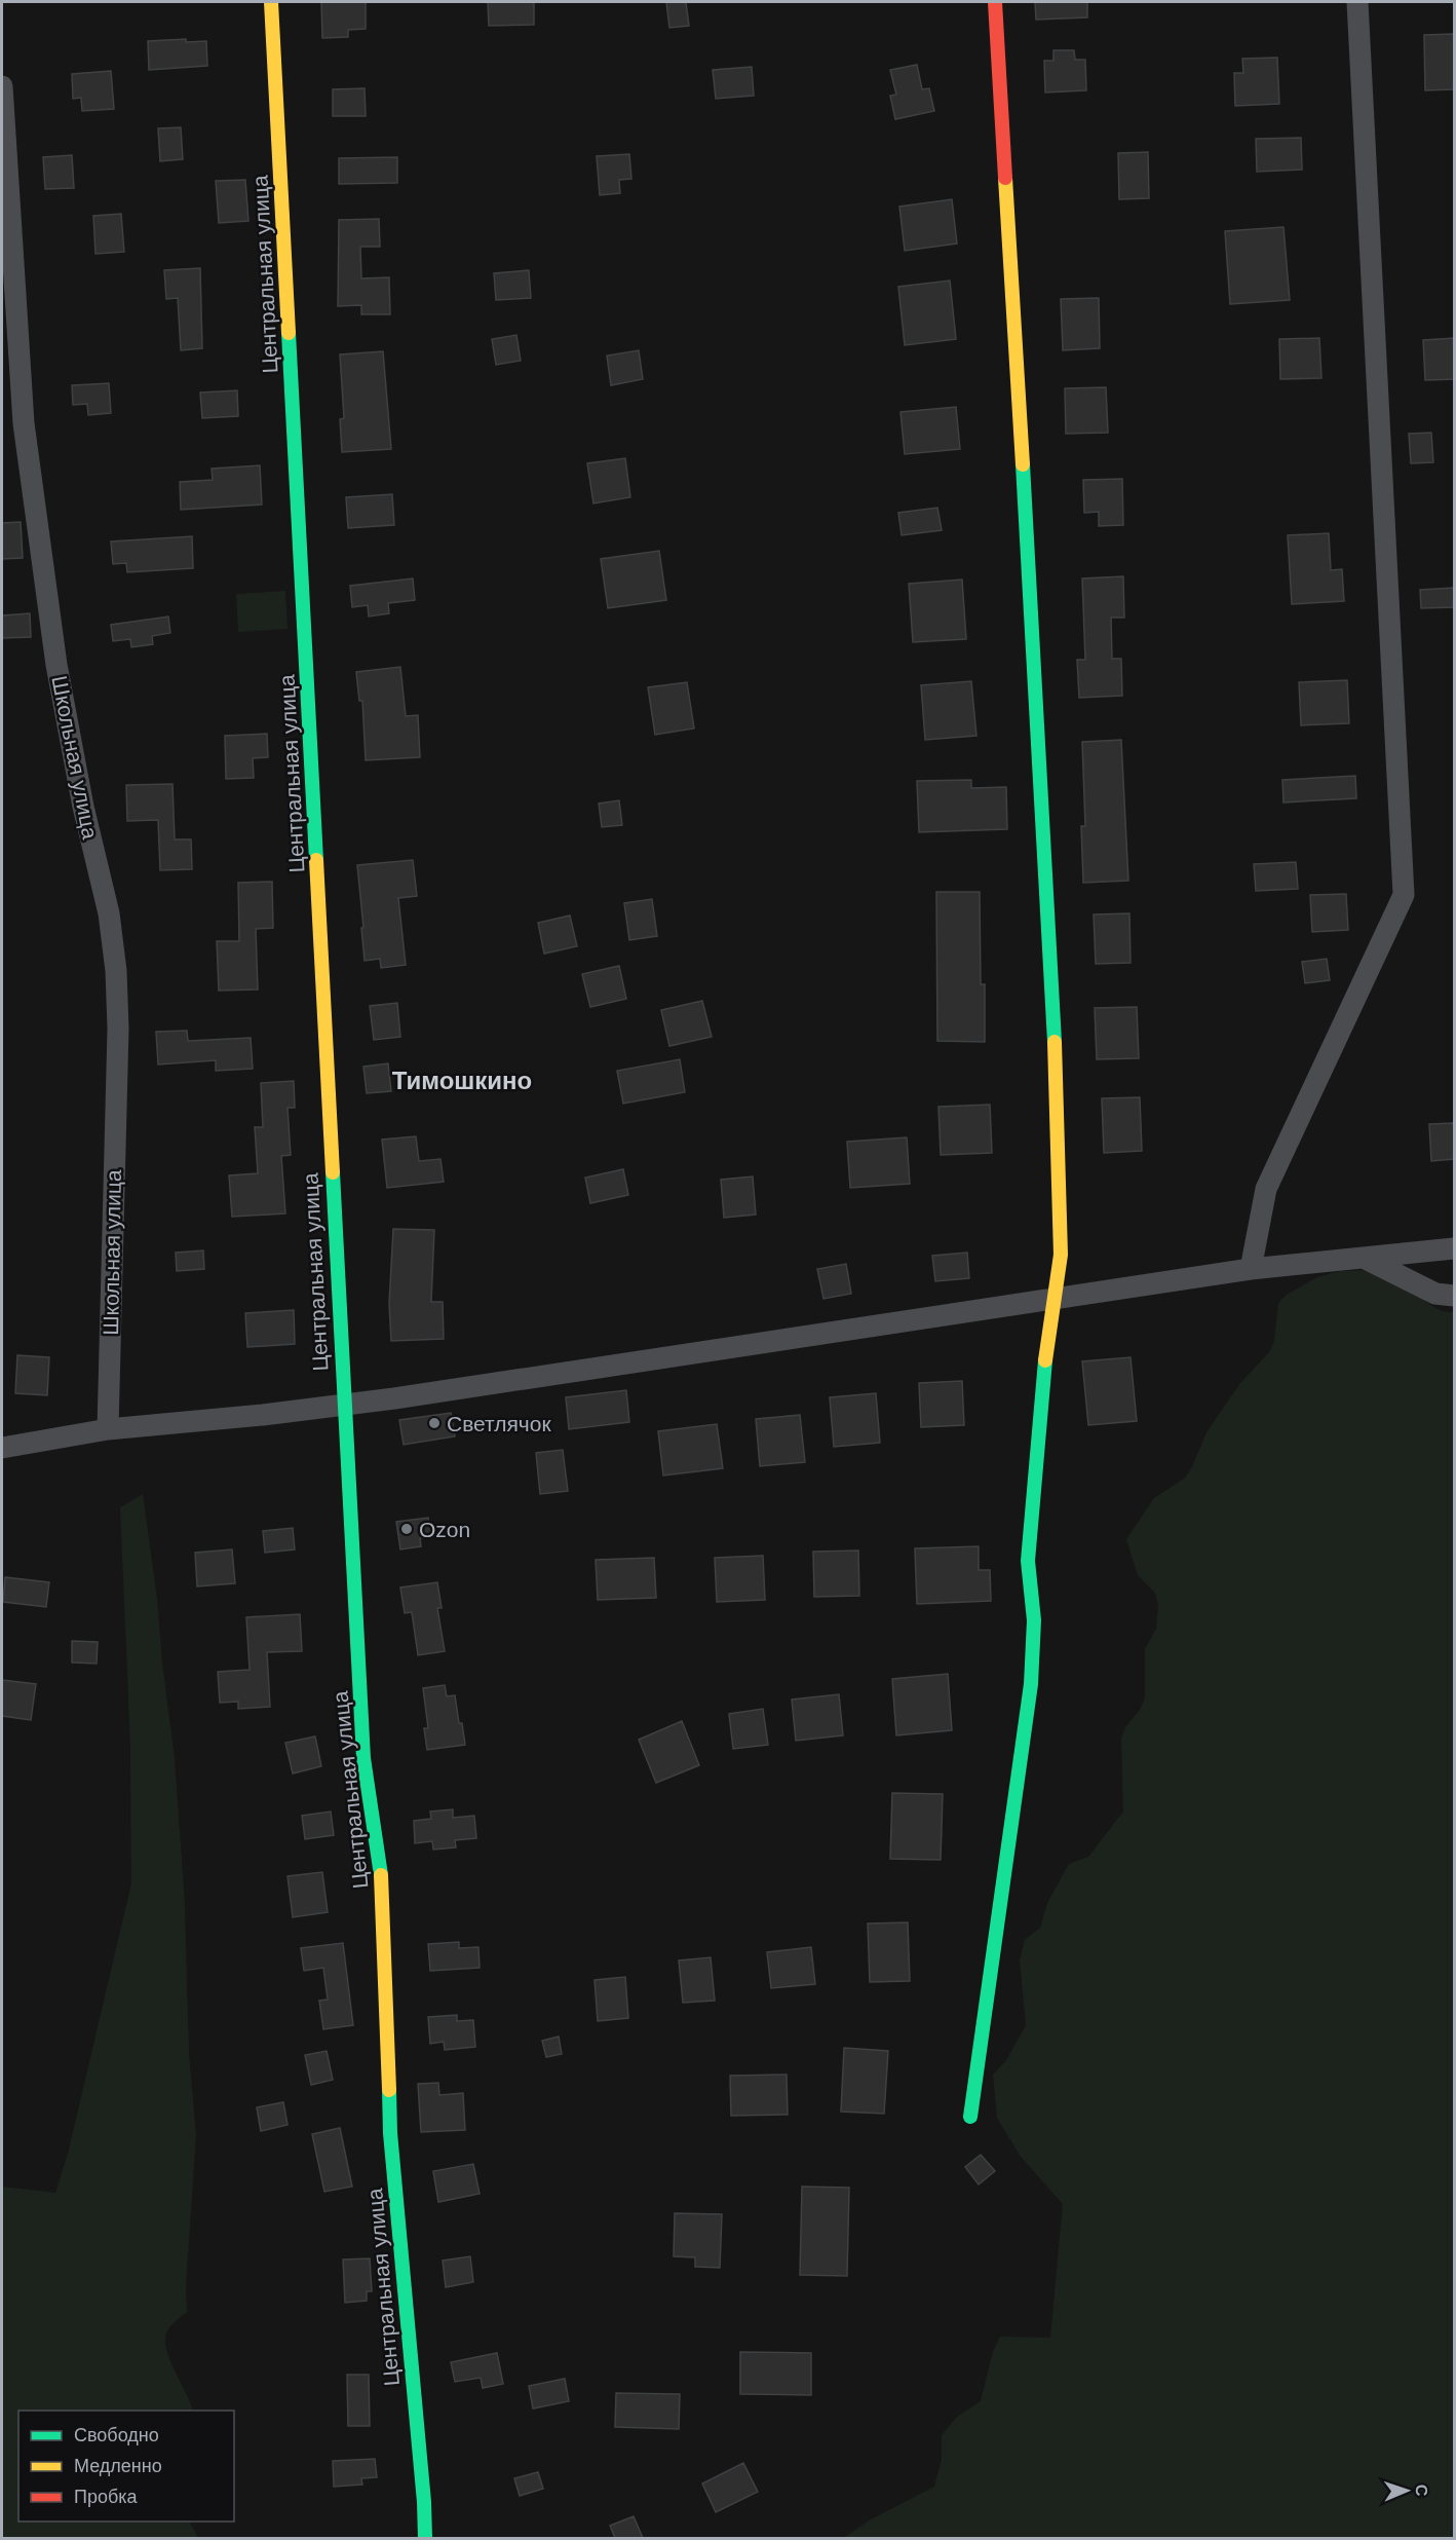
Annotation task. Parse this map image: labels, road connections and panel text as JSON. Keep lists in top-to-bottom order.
{
  "streets": {
    "street": ["Центральная улица", "Школьная улица"]
  },
  "districts": ["Тимошкино"],
  "places": ["Светлячок", "Ozon"],
  "legend": ["Свободно", "Медленно", "Пробка"],
  "north": "right"
}
